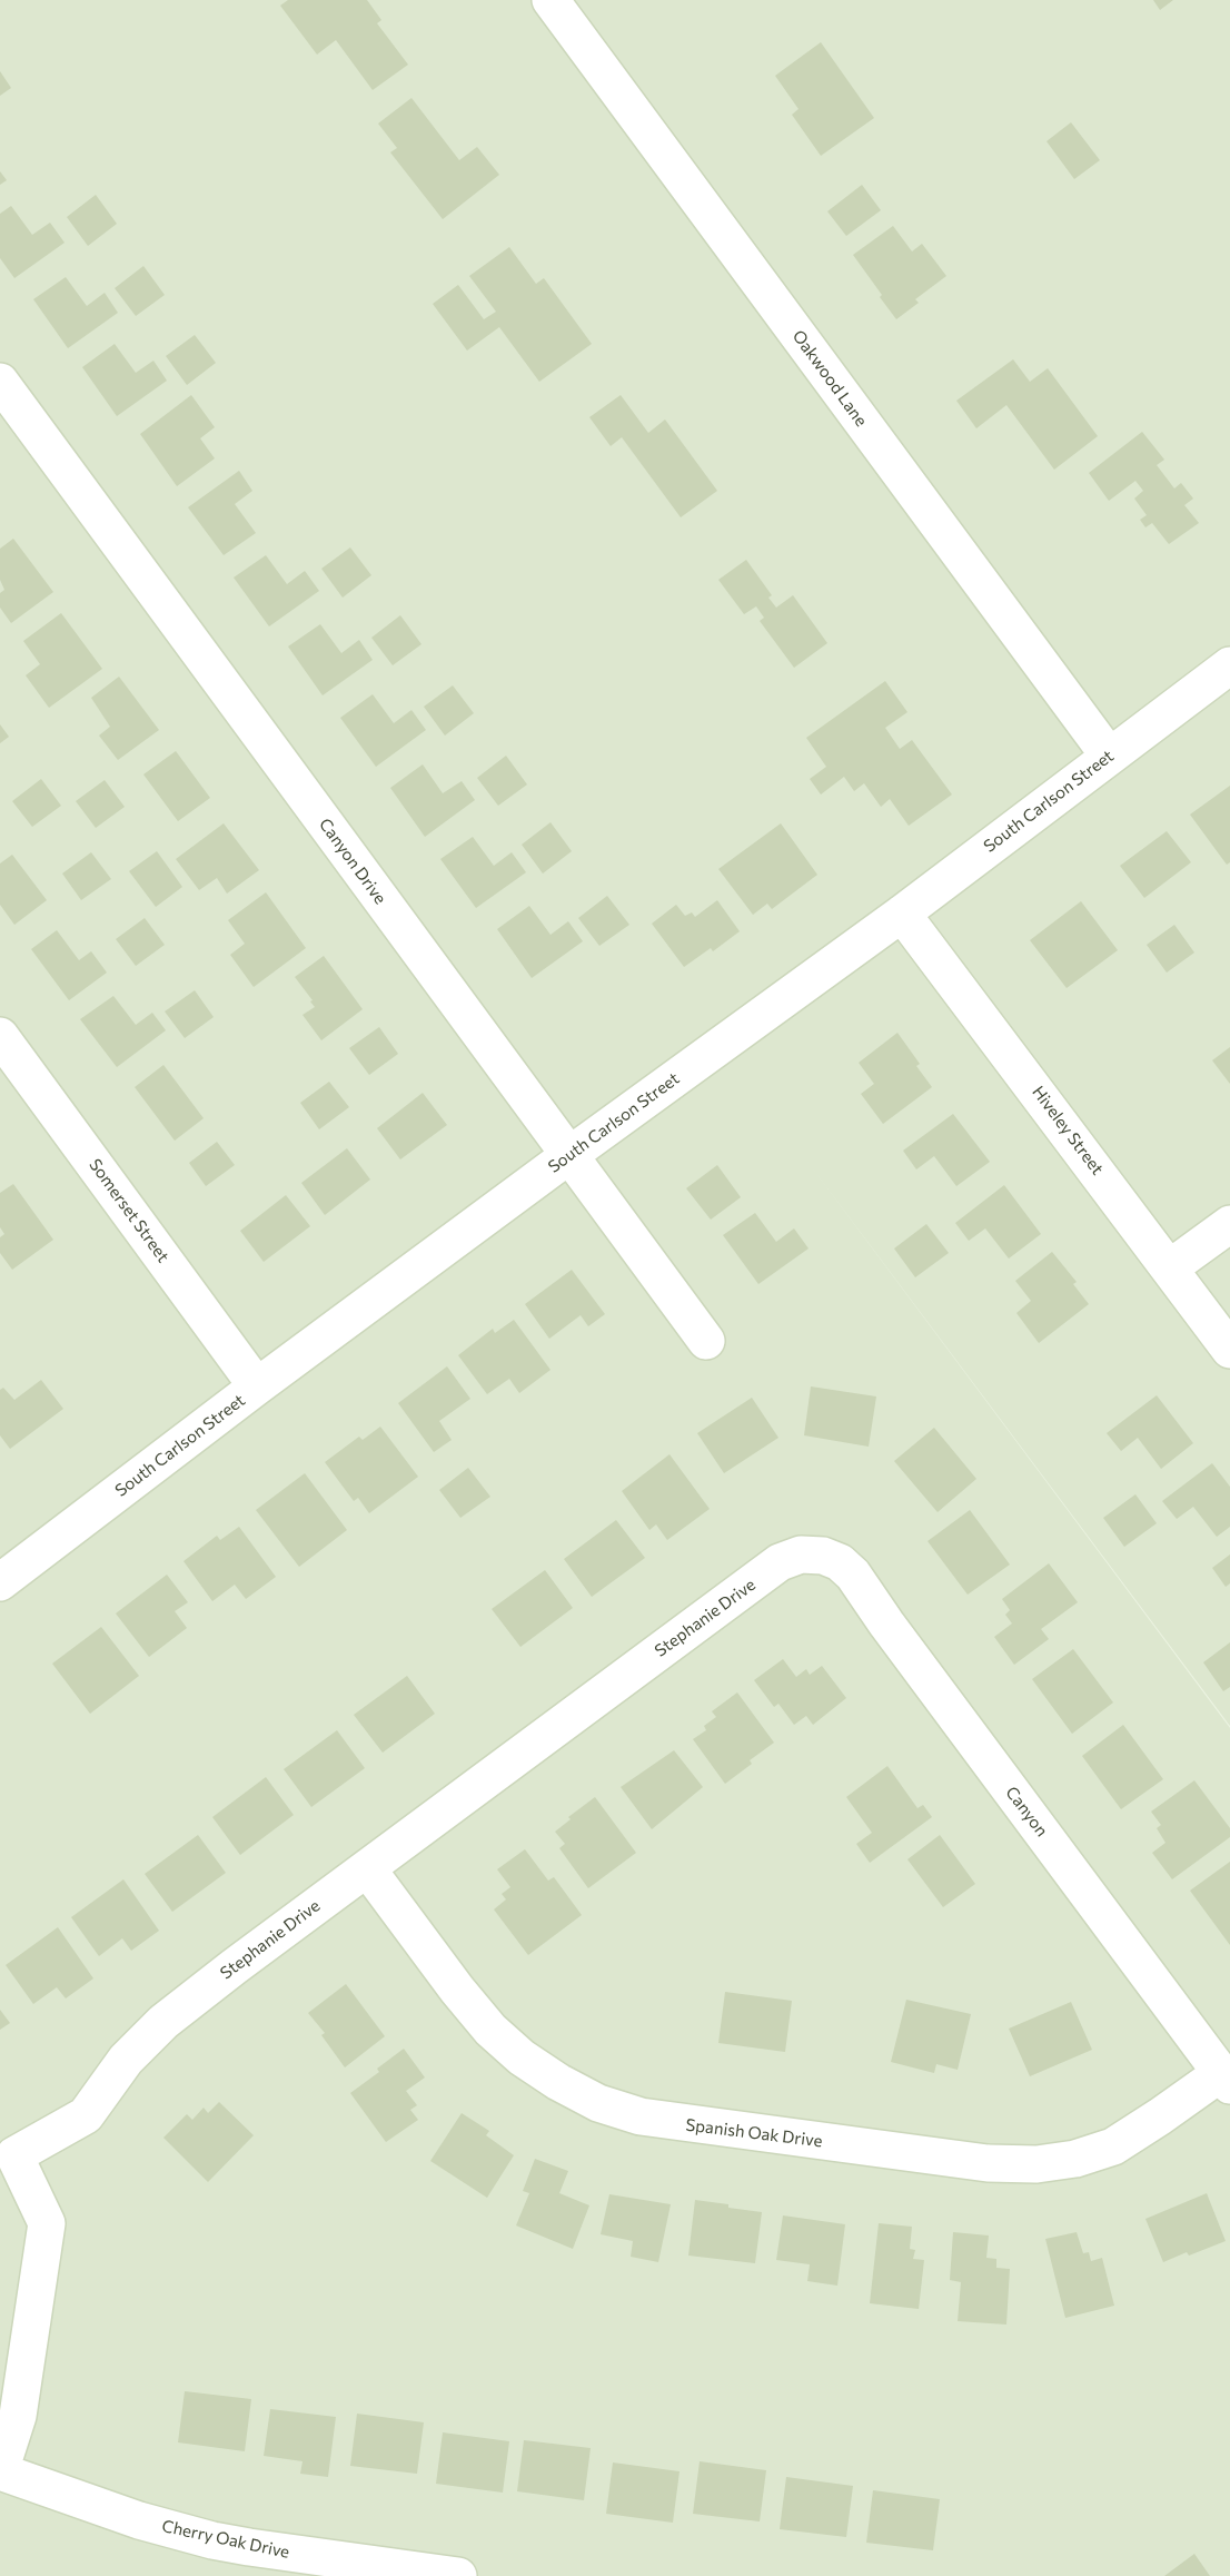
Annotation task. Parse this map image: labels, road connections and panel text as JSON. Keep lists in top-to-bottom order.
{
  "streets": {
    "street": [
      "Oakwood Lane",
      "South Carlson Street",
      "Canyon Drive",
      "Hiveley Street",
      "Somerset Street",
      "Stephanie Drive",
      "Canyon",
      "Spanish Oak Drive",
      "Cherry Oak Drive"
    ]
  },
  "crossings": [
    ["Oakwood Lane", "South Carlson Street"],
    ["South Carlson Street", "Canyon Drive"],
    ["South Carlson Street", "Hiveley Street"],
    ["South Carlson Street", "Somerset Street"],
    ["Stephanie Drive", "Canyon"],
    ["Stephanie Drive", "Spanish Oak Drive"],
    ["Stephanie Drive", "Cherry Oak Drive"],
    ["Canyon", "Spanish Oak Drive"]
  ]
}
